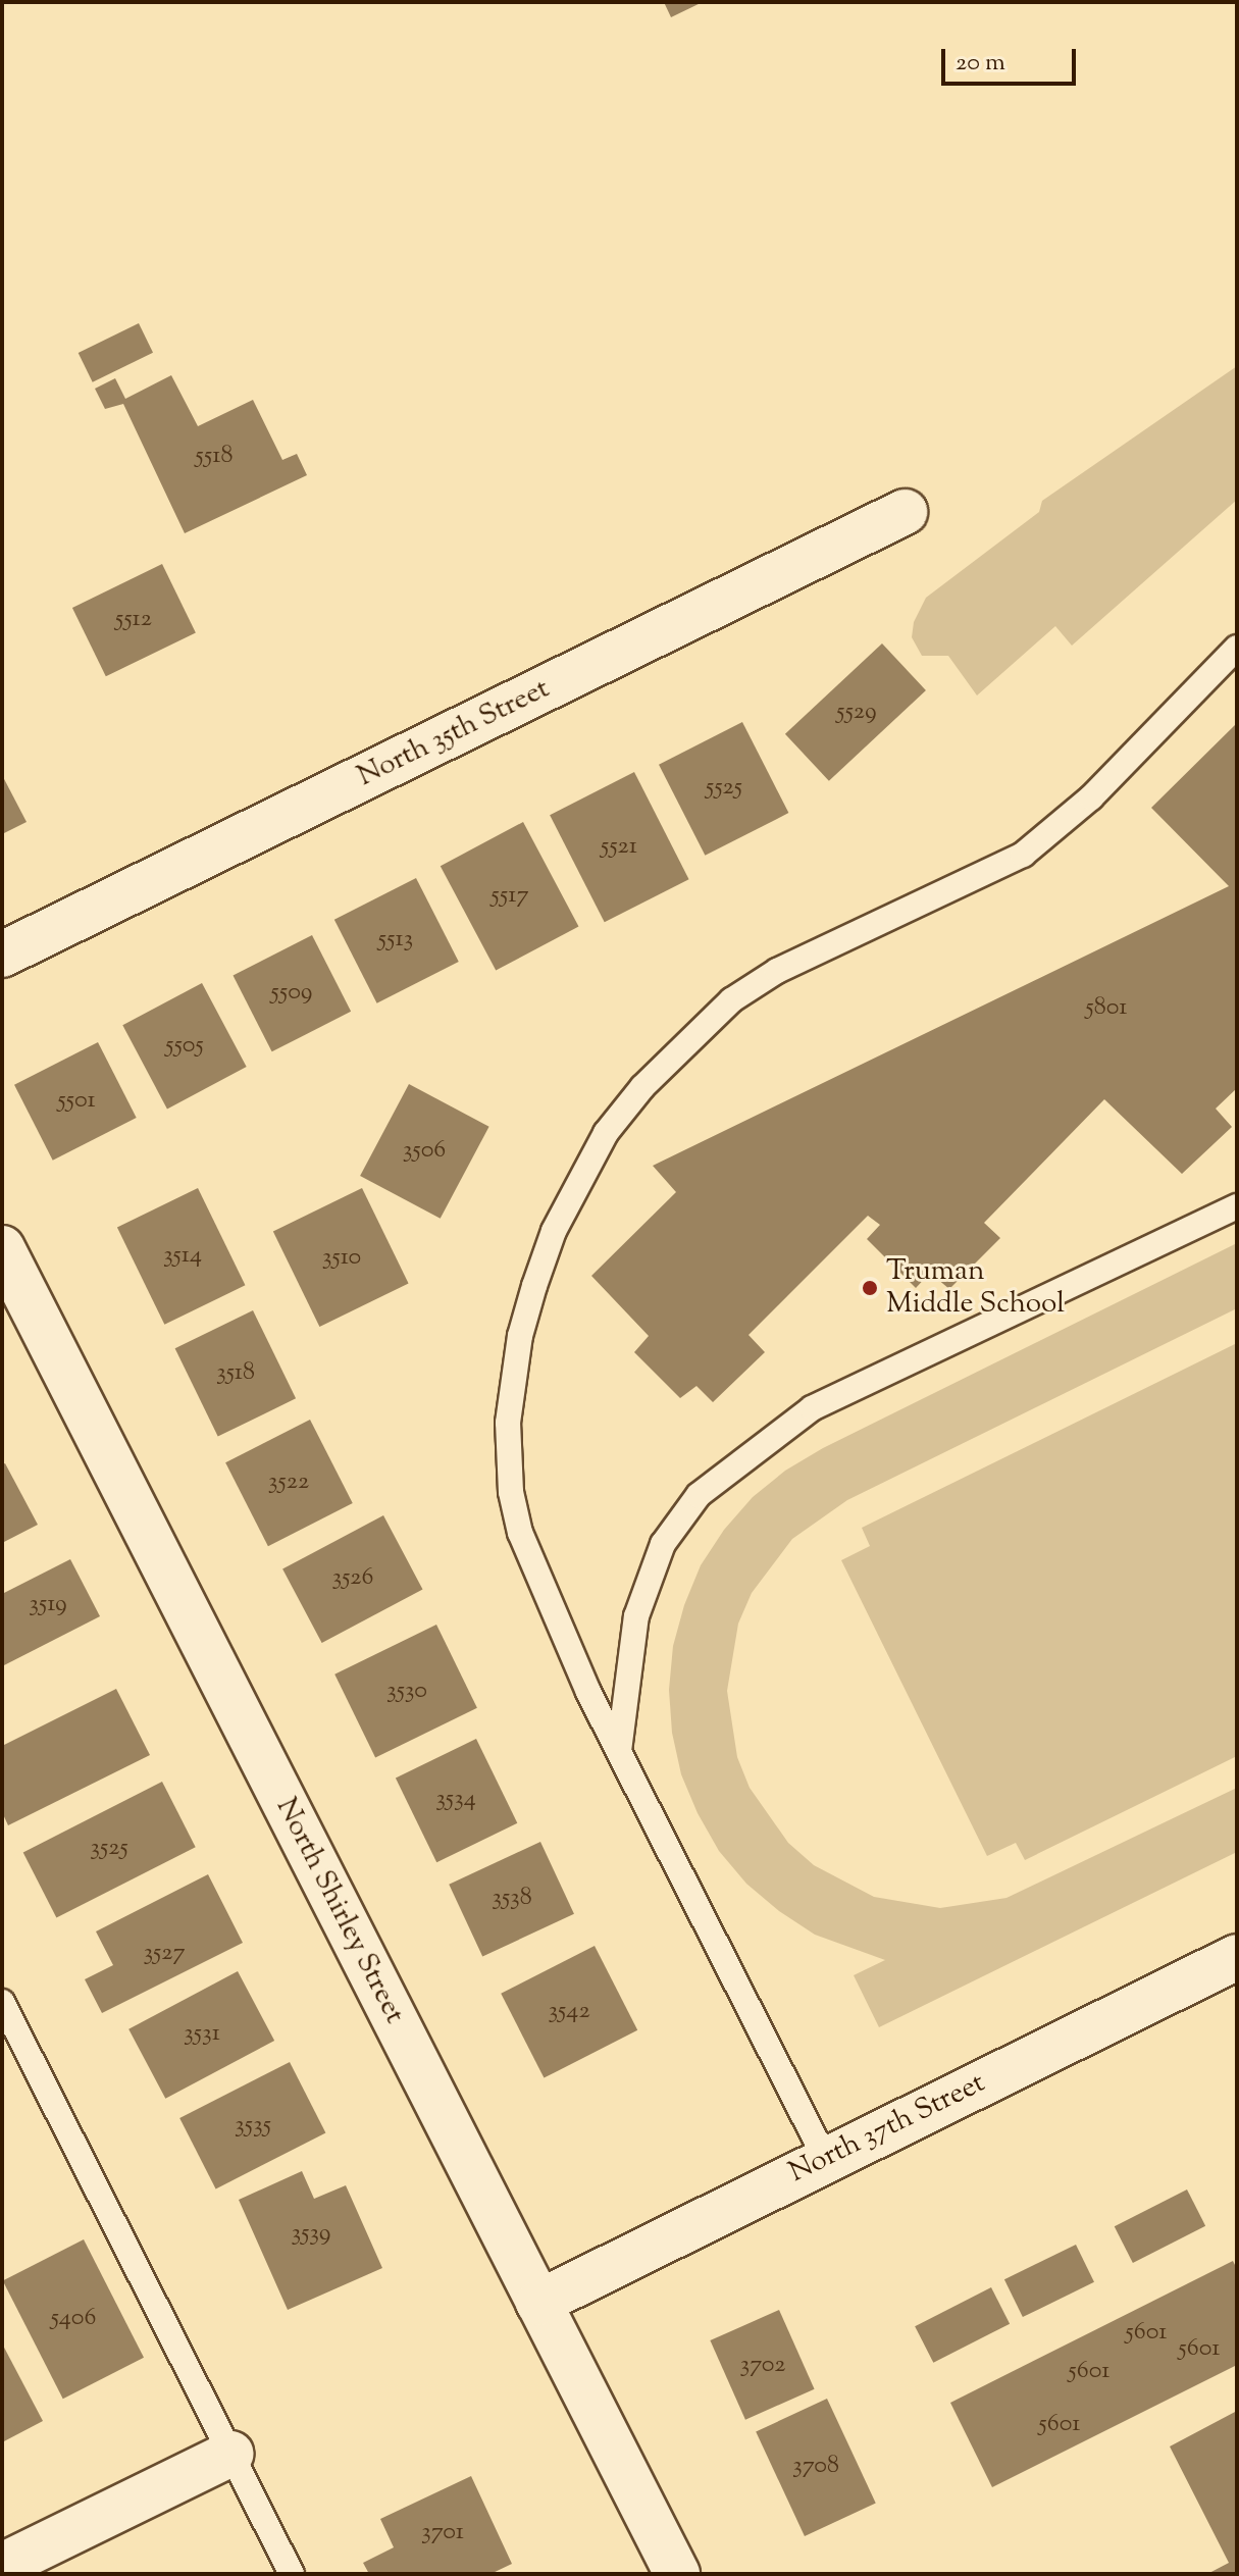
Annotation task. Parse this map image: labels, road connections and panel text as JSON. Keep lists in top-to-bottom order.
{
  "streets": {
    "street": ["North 35th Street", "North Shirley Street", "North 37th Street"]
  },
  "crossings": [
    ["North Shirley Street", "North 37th Street"]
  ],
  "places": ["Truman Middle School"],
  "house_numbers": [
    "5518",
    "5512",
    "5529",
    "5525",
    "5521",
    "5517",
    "5513",
    "5509",
    "5801",
    "5505",
    "5501",
    "3506",
    "3514",
    "3510",
    "3518",
    "3522",
    "3526",
    "3519",
    "3530",
    "3534",
    "3525",
    "3538",
    "3527",
    "3542",
    "3531",
    "3535",
    "3539",
    "5406",
    "5601",
    "5601",
    "3702",
    "5601",
    "5601",
    "3708",
    "3701"
  ],
  "scale_bar": "20 m"
}
